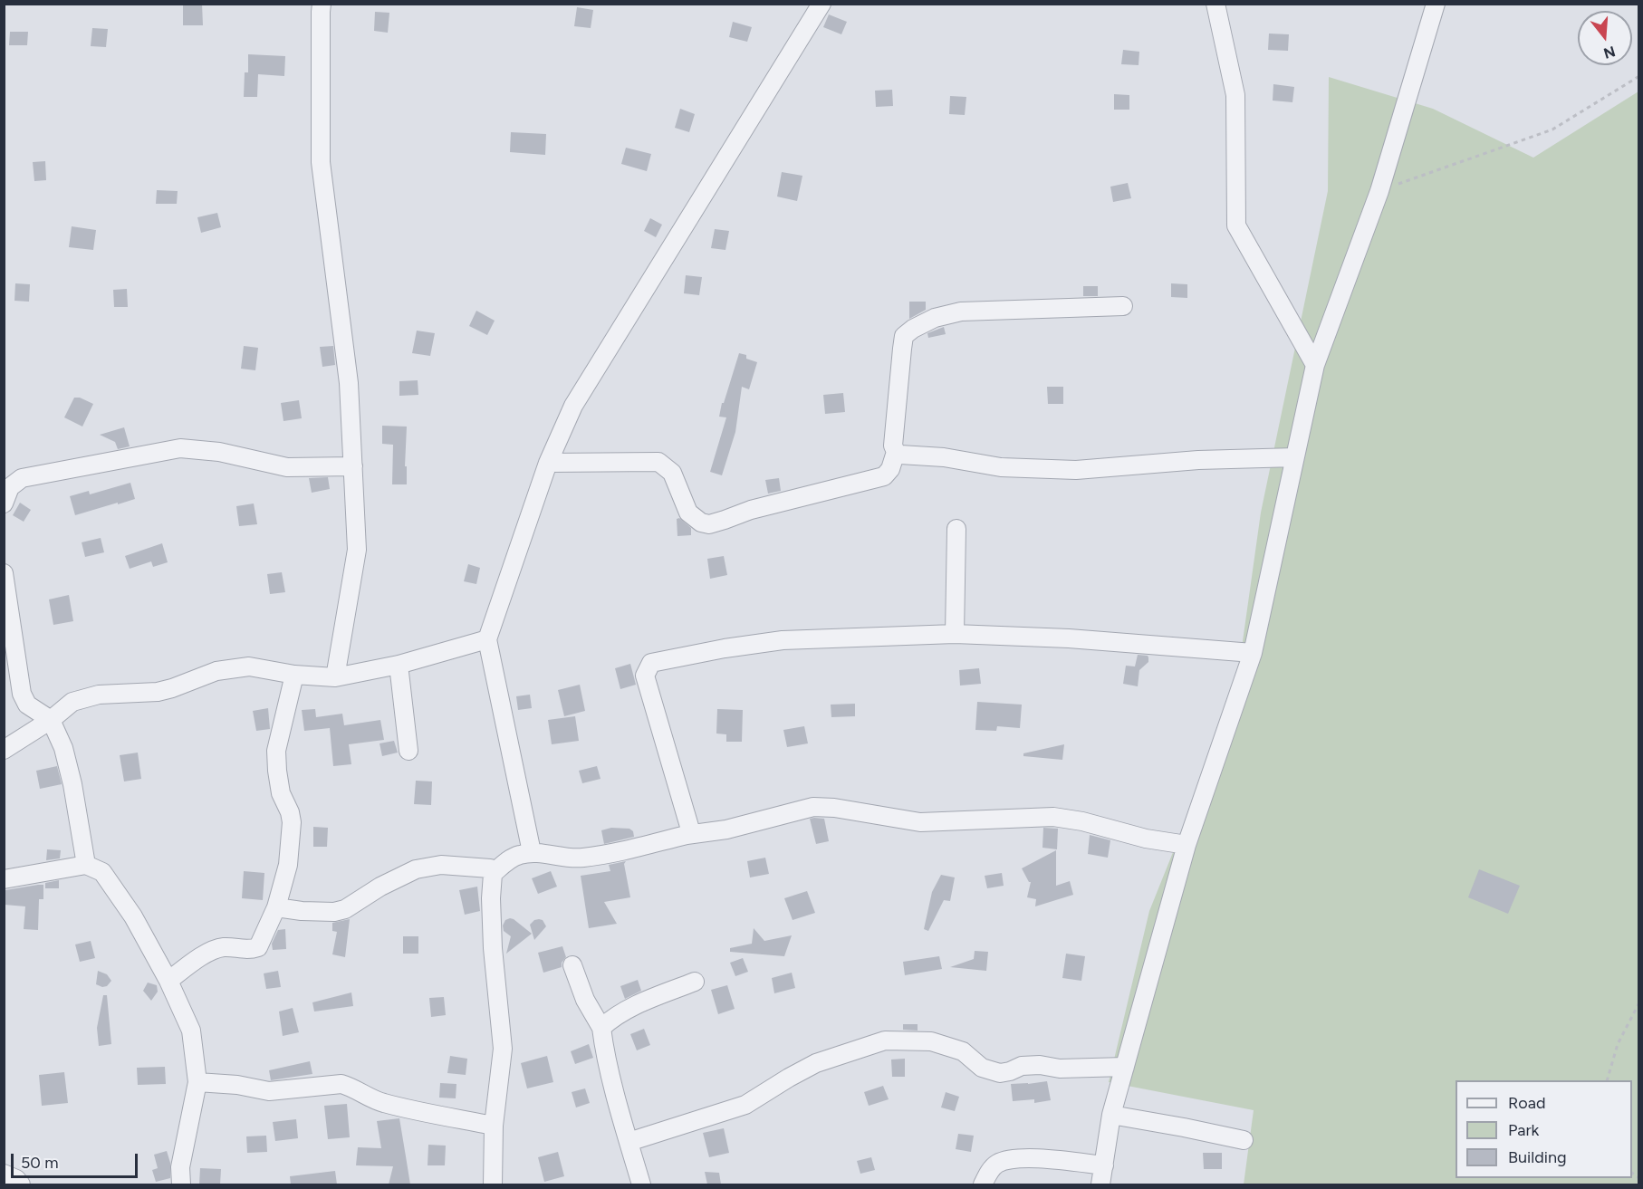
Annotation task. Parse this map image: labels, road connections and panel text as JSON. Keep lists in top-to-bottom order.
{
  "legend": ["Road", "Park", "Building"],
  "scale_bar": "50 m",
  "north": "bottom"
}
